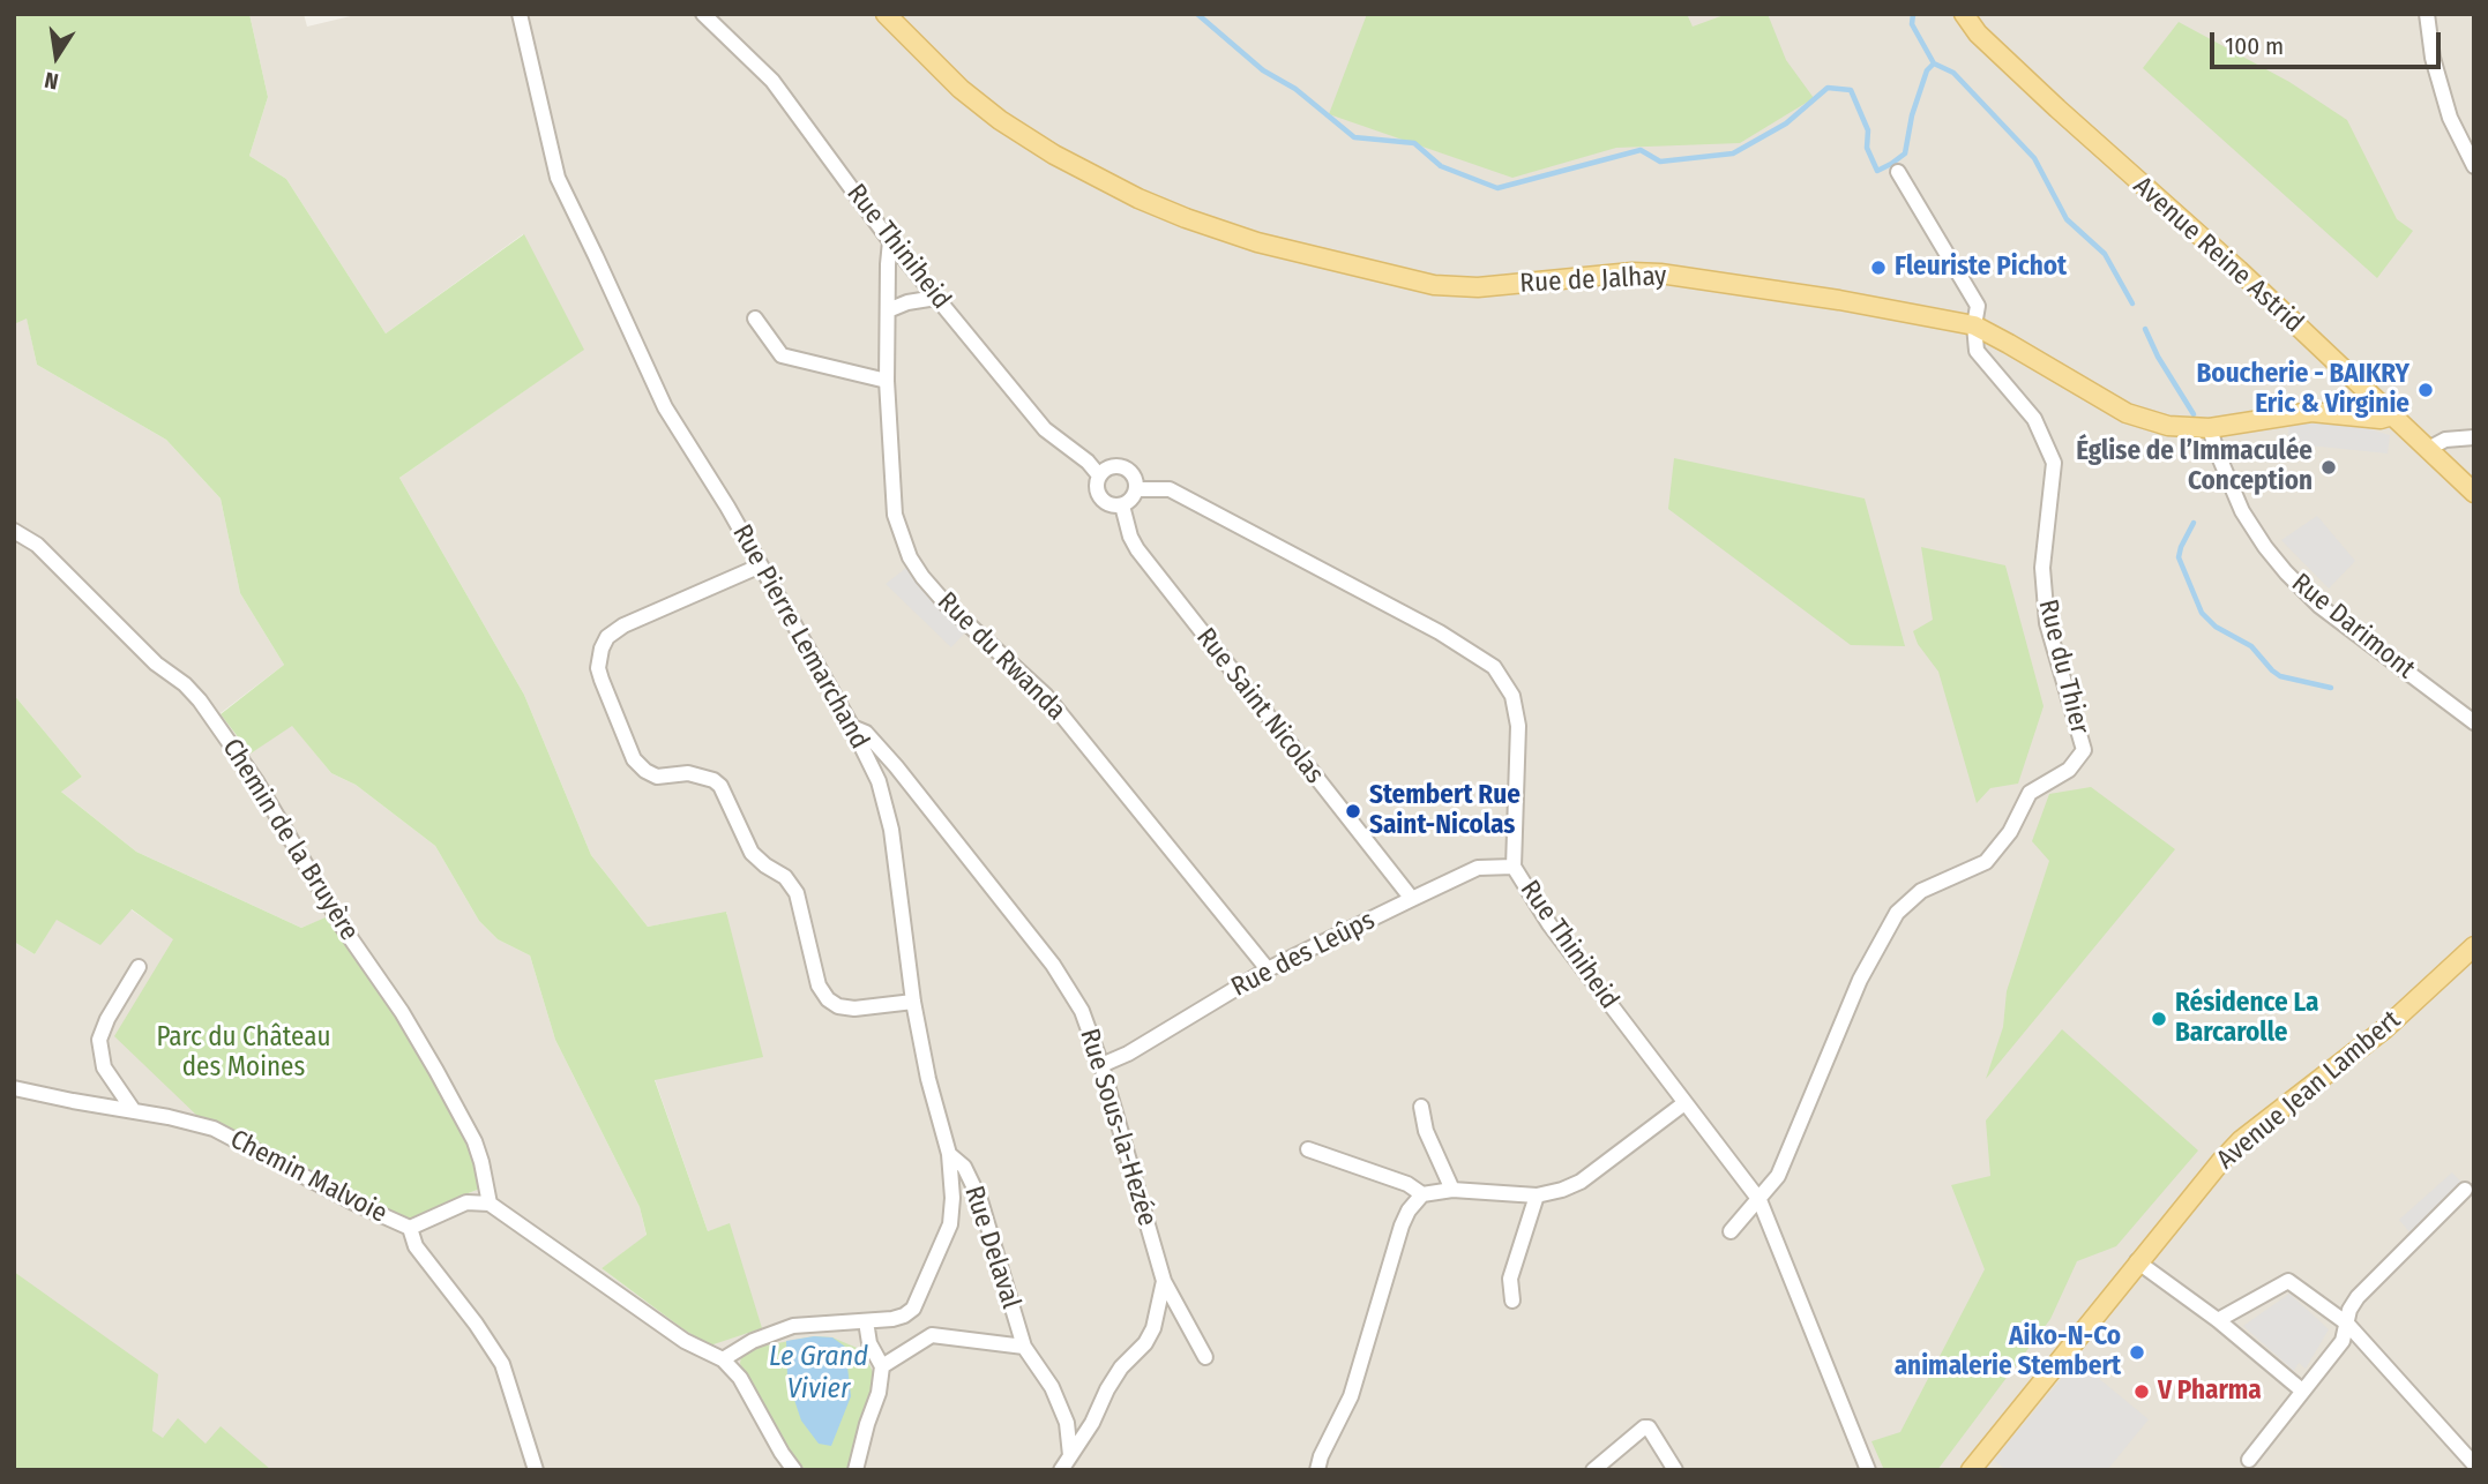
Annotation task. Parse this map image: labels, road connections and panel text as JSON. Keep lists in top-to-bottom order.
{
  "streets": {
    "main road": ["Avenue Reine Astrid", "Rue de Jalhay", "Avenue Jean Lambert"],
    "street": [
      "Rue Thiniheid",
      "Rue Darimont",
      "Rue Pierre Lemarchand",
      "Rue du Rwanda",
      "Rue du Thier",
      "Rue Saint Nicolas",
      "Chemin de la Bruyère",
      "Rue des Leûps",
      "Rue Sous-la-Hezée",
      "Chemin Malvoie",
      "Rue Delaval"
    ]
  },
  "crossings": [
    ["Rue Thiniheid", "Rue du Rwanda"],
    ["Rue Thiniheid", "Rue du Thier"],
    ["Rue Thiniheid", "Rue Saint Nicolas"],
    ["Rue Thiniheid", "Rue des Leûps"],
    ["Avenue Reine Astrid", "Rue de Jalhay"],
    ["Rue de Jalhay", "Rue Darimont"],
    ["Rue de Jalhay", "Rue du Thier"],
    ["Rue Pierre Lemarchand", "Rue Sous-la-Hezée"],
    ["Rue Pierre Lemarchand", "Rue Delaval"],
    ["Rue du Rwanda", "Rue des Leûps"],
    ["Rue Saint Nicolas", "Rue des Leûps"],
    ["Chemin de la Bruyère", "Chemin Malvoie"],
    ["Rue des Leûps", "Rue Sous-la-Hezée"]
  ],
  "water": ["Le Grand Vivier"],
  "parks": ["Parc du Château des Moines"],
  "places": [
    "Fleuriste Pichot",
    "Boucherie - BAIKRY Eric & Virginie",
    "Église de l’Immaculée Conception",
    "Stembert Rue Saint-Nicolas",
    "Résidence La Barcarolle",
    "Aiko-N-Co animalerie Stembert",
    "V Pharma"
  ],
  "scale_bar": "100 m",
  "north": "bottom"
}
